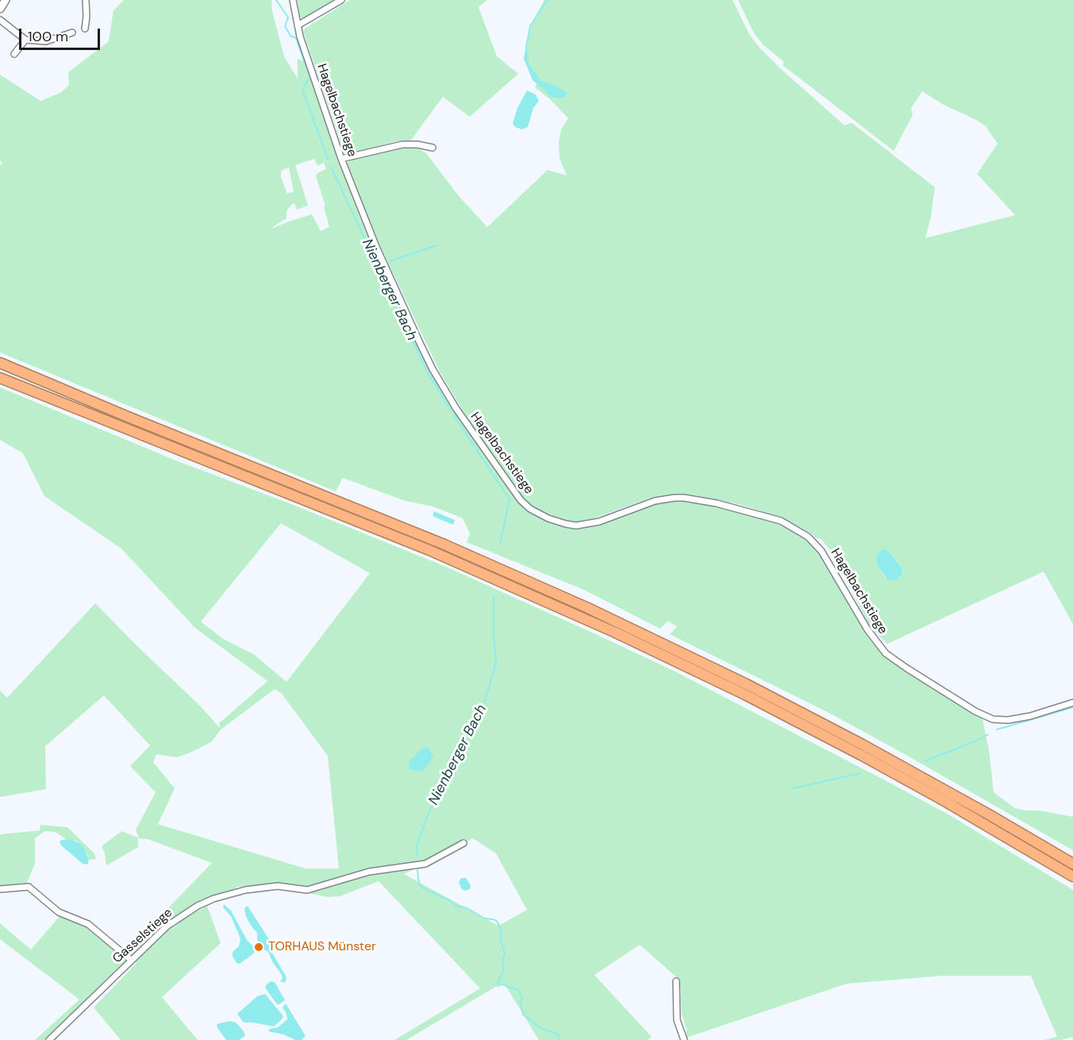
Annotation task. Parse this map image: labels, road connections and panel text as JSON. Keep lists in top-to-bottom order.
{
  "streets": {
    "street": ["Hagelbachstiege", "Gasselstiege"]
  },
  "water": ["Nienberger Bach"],
  "places": ["TORHAUS Münster"],
  "scale_bar": "100 m"
}
